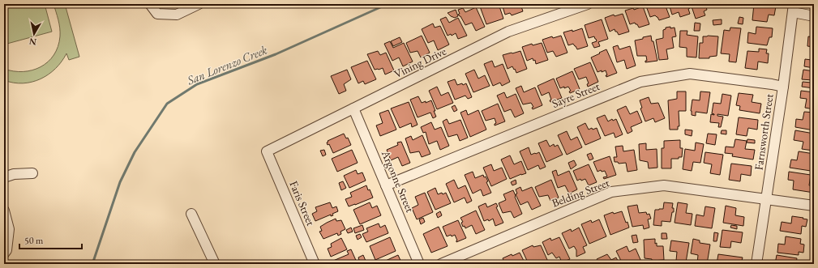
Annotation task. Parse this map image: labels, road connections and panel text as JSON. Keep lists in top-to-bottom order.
{
  "streets": {
    "street": [
      "Vining Drive",
      "Sayre Street",
      "Farnsworth Street",
      "Argonne Street",
      "Belding Street",
      "Faris Street"
    ]
  },
  "crossings": [
    ["Vining Drive", "Argonne Street"],
    ["Vining Drive", "Faris Street"],
    ["Sayre Street", "Farnsworth Street"],
    ["Sayre Street", "Argonne Street"],
    ["Farnsworth Street", "Belding Street"]
  ],
  "water": ["San Lorenzo Creek"],
  "scale_bar": "50 m",
  "north": "bottom"
}
